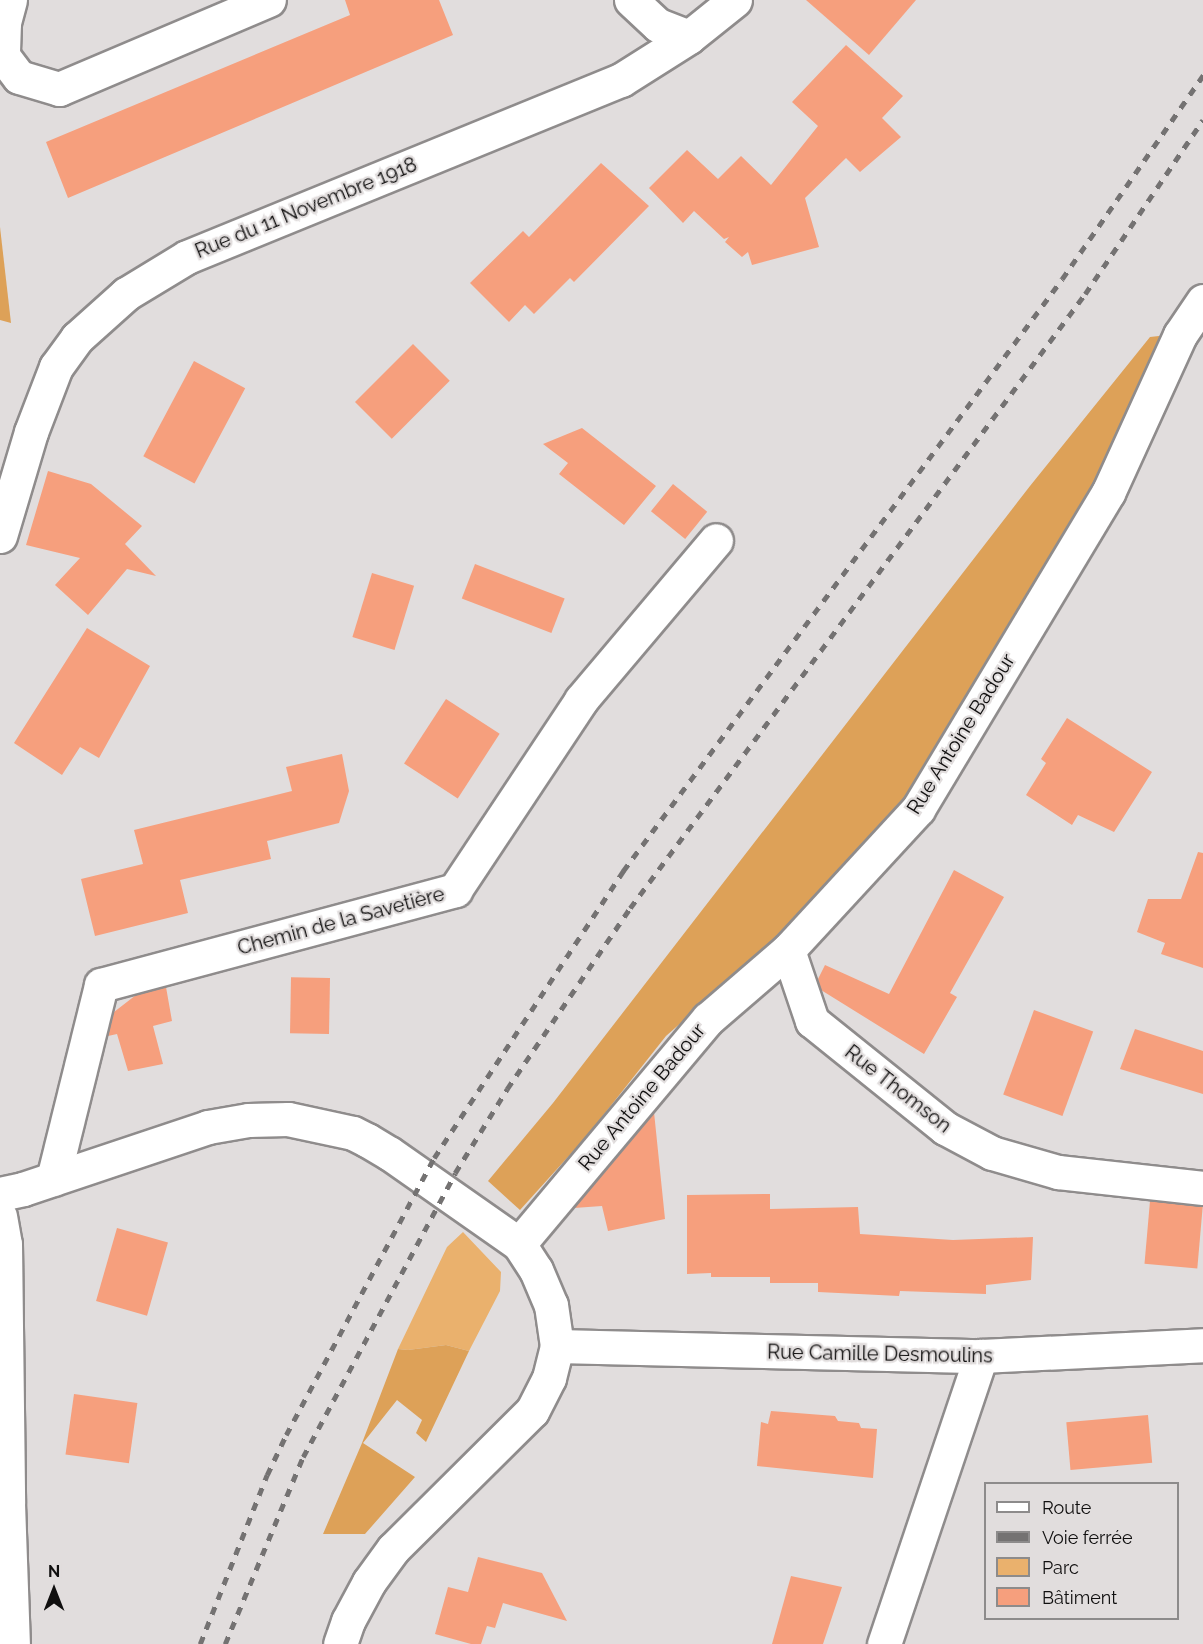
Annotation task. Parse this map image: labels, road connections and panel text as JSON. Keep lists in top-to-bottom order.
{
  "streets": {
    "street": [
      "Rue du 11 Novembre 1918",
      "Rue Antoine Badour",
      "Chemin de la Savetière",
      "Rue Thomson",
      "Rue Camille Desmoulins"
    ]
  },
  "crossings": [
    ["Rue Antoine Badour", "Rue Thomson"]
  ],
  "legend": [
    "Route",
    "Voie ferrée",
    "Parc",
    "Bâtiment"
  ],
  "north": "top"
}
